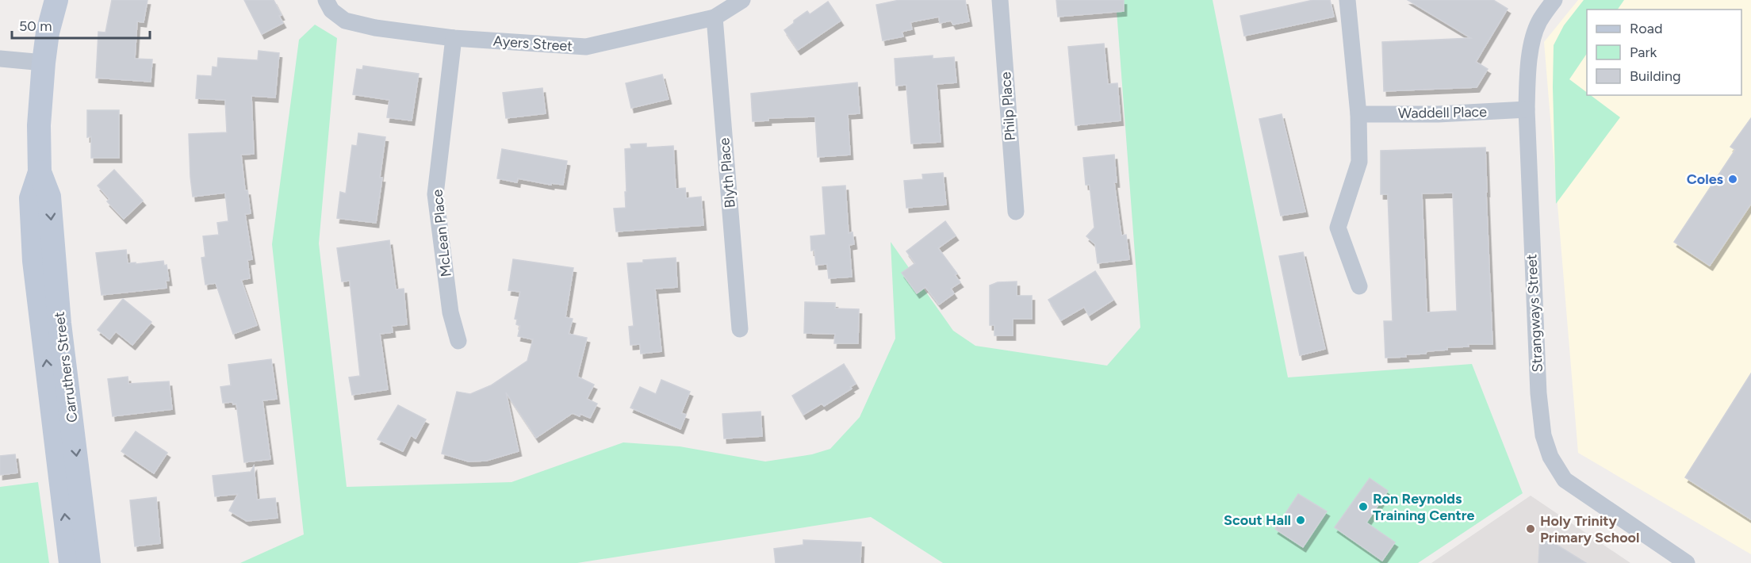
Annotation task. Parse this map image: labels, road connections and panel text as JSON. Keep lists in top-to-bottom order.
{
  "streets": {
    "main road": ["Carruthers Street"],
    "street": [
      "Ayers Street",
      "Philp Place",
      "Waddell Place",
      "Blyth Place",
      "McLean Place",
      "Strangways Street"
    ]
  },
  "crossings": [
    ["Ayers Street", "Blyth Place"],
    ["Ayers Street", "McLean Place"],
    ["Waddell Place", "Strangways Street"]
  ],
  "places": [
    "Coles",
    "Ron Reynolds Training Centre",
    "Scout Hall",
    "Holy Trinity Primary School"
  ],
  "legend": ["Road", "Park", "Building"],
  "scale_bar": "50 m"
}
